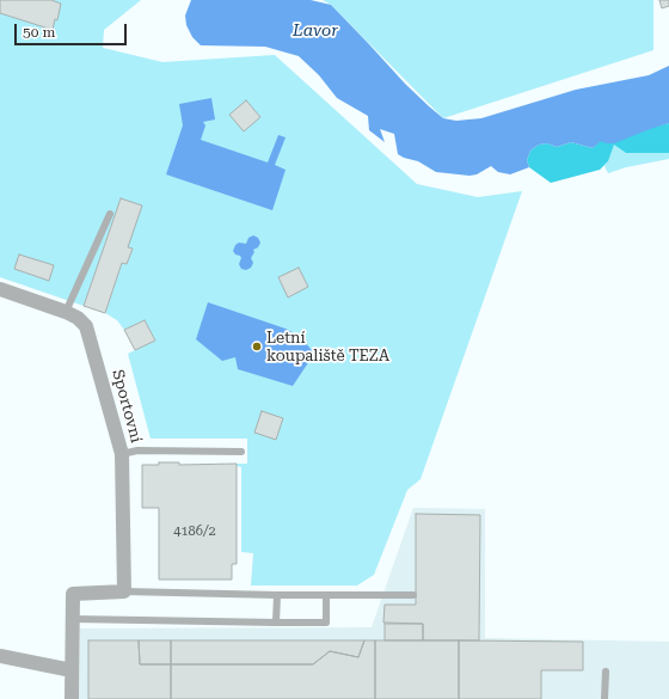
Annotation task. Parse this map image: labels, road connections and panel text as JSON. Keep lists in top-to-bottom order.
{
  "streets": {
    "street": ["Sportovní"]
  },
  "water": ["Lavor"],
  "places": ["Letní koupaliště TEZA"],
  "house_numbers": ["4186/2"],
  "scale_bar": "50 m"
}
